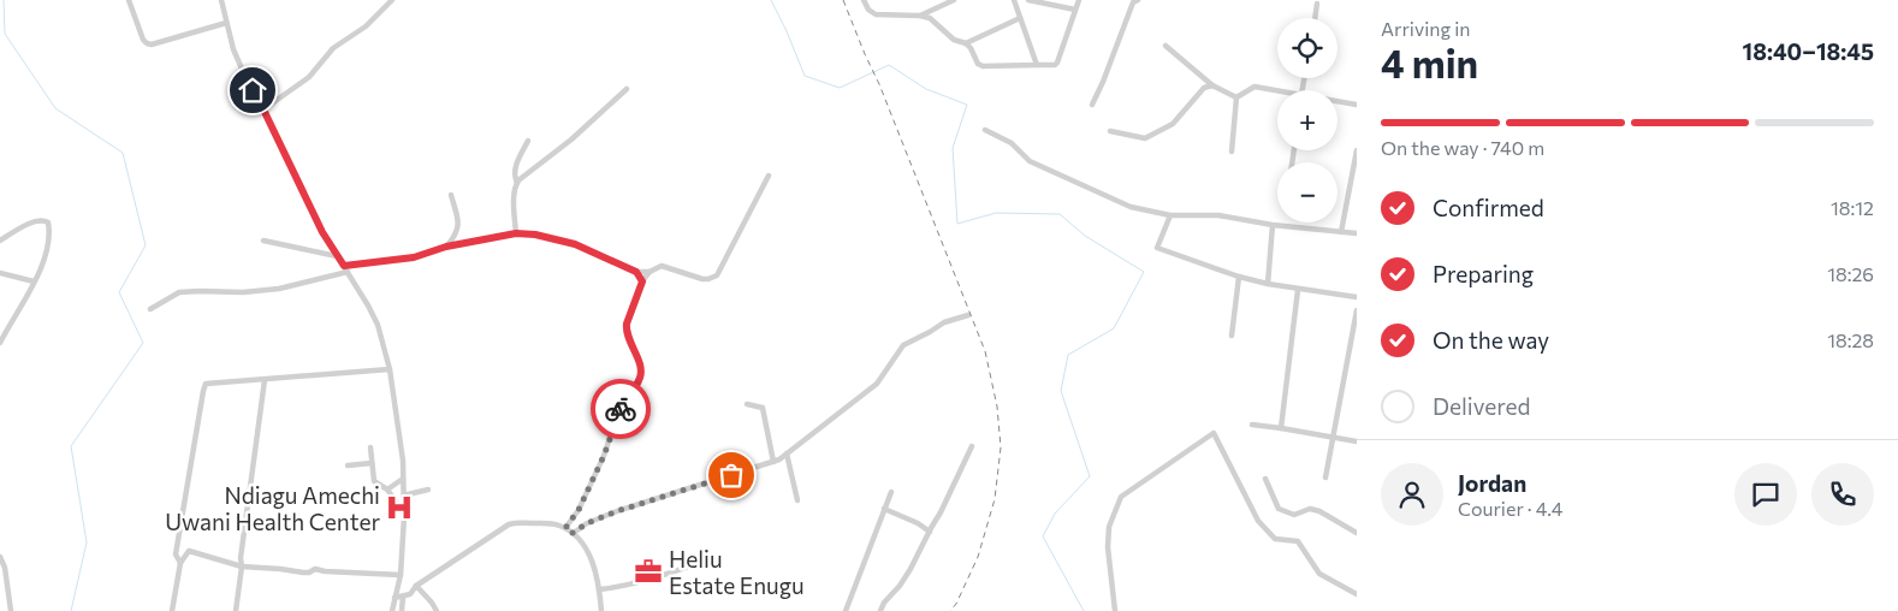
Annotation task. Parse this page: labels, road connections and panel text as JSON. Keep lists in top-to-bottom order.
{
  "places": {
    "hospital": ["Ndiagu Amechi Uwani Health Center"],
    "office": ["Heliu Estate Enugu"]
  },
  "page": {
    "heading": ["4 min", "Arriving in", "18:40–18:45"],
    "panel": ["Jordan", "Courier · 4.4"],
    "map_buttons": ["+", "−"],
    "bar": "On the way · 740 m",
    "list": [
      ["Confirmed", "18:12"],
      ["Preparing", "18:26"],
      ["On the way", "18:28"],
      "Delivered"
    ]
  }
}
